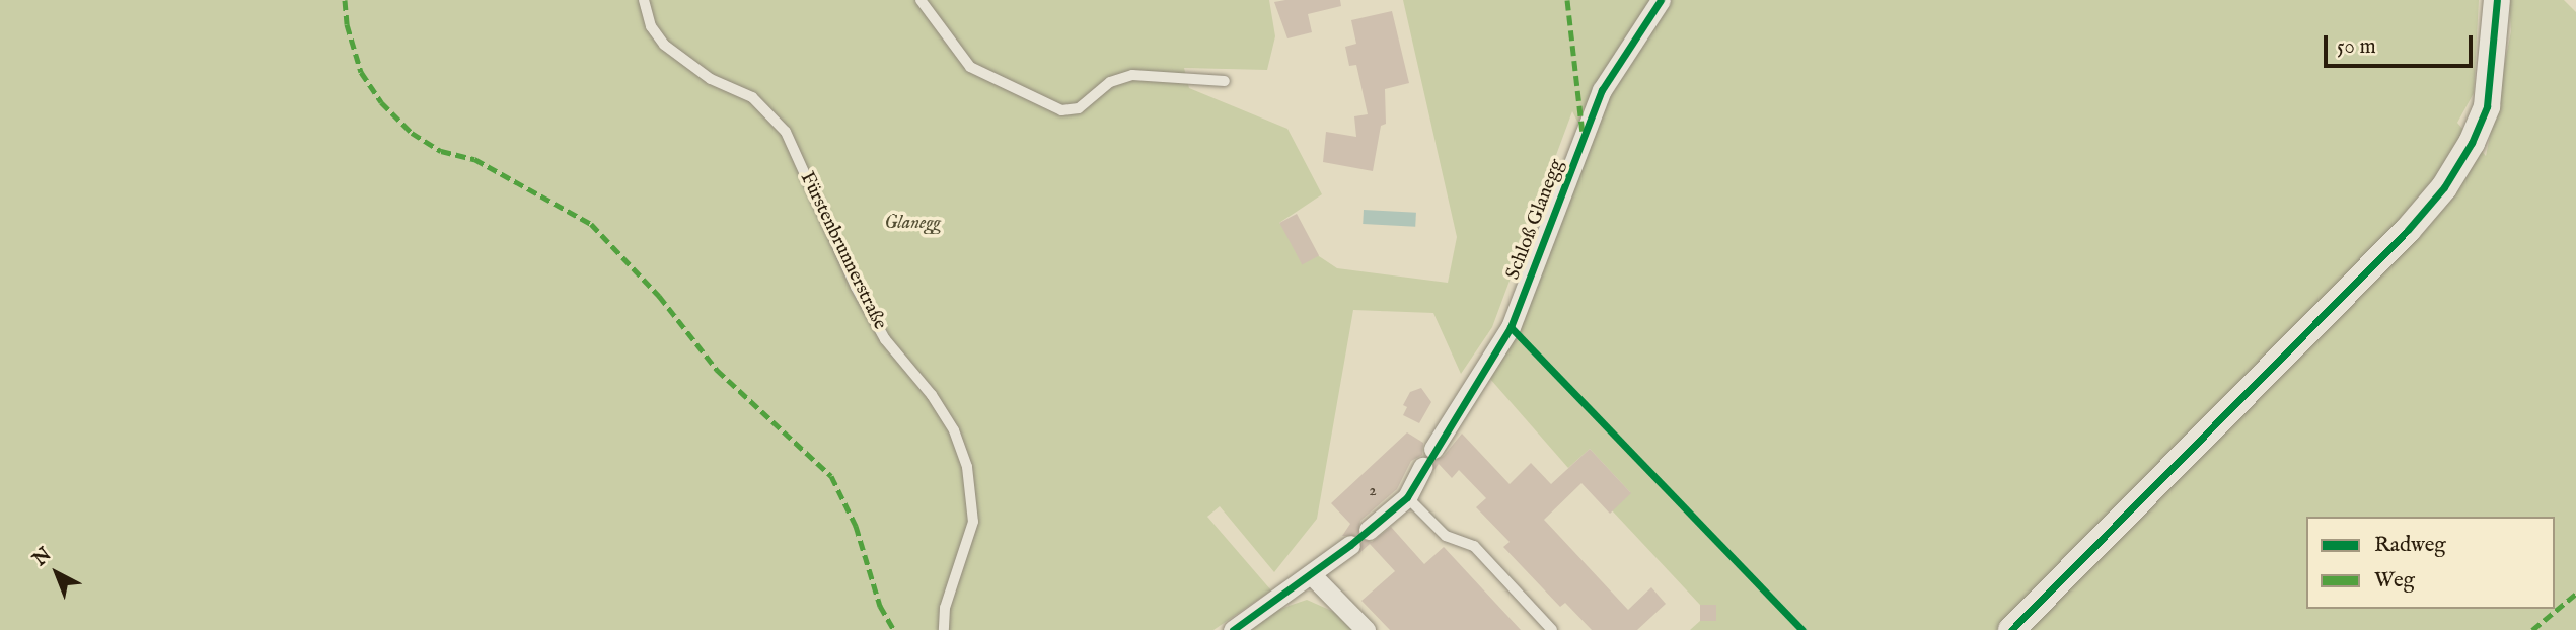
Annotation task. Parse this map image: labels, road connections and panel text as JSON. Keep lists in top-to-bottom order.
{
  "streets": {
    "street": ["Schloß Glanegg"],
    "lane": ["Fürstenbrunnerstraße"]
  },
  "parks": ["Glanegg"],
  "house_numbers": ["2"],
  "legend": ["Radweg", "Weg"],
  "scale_bar": "50 m",
  "north": "top left"
}
